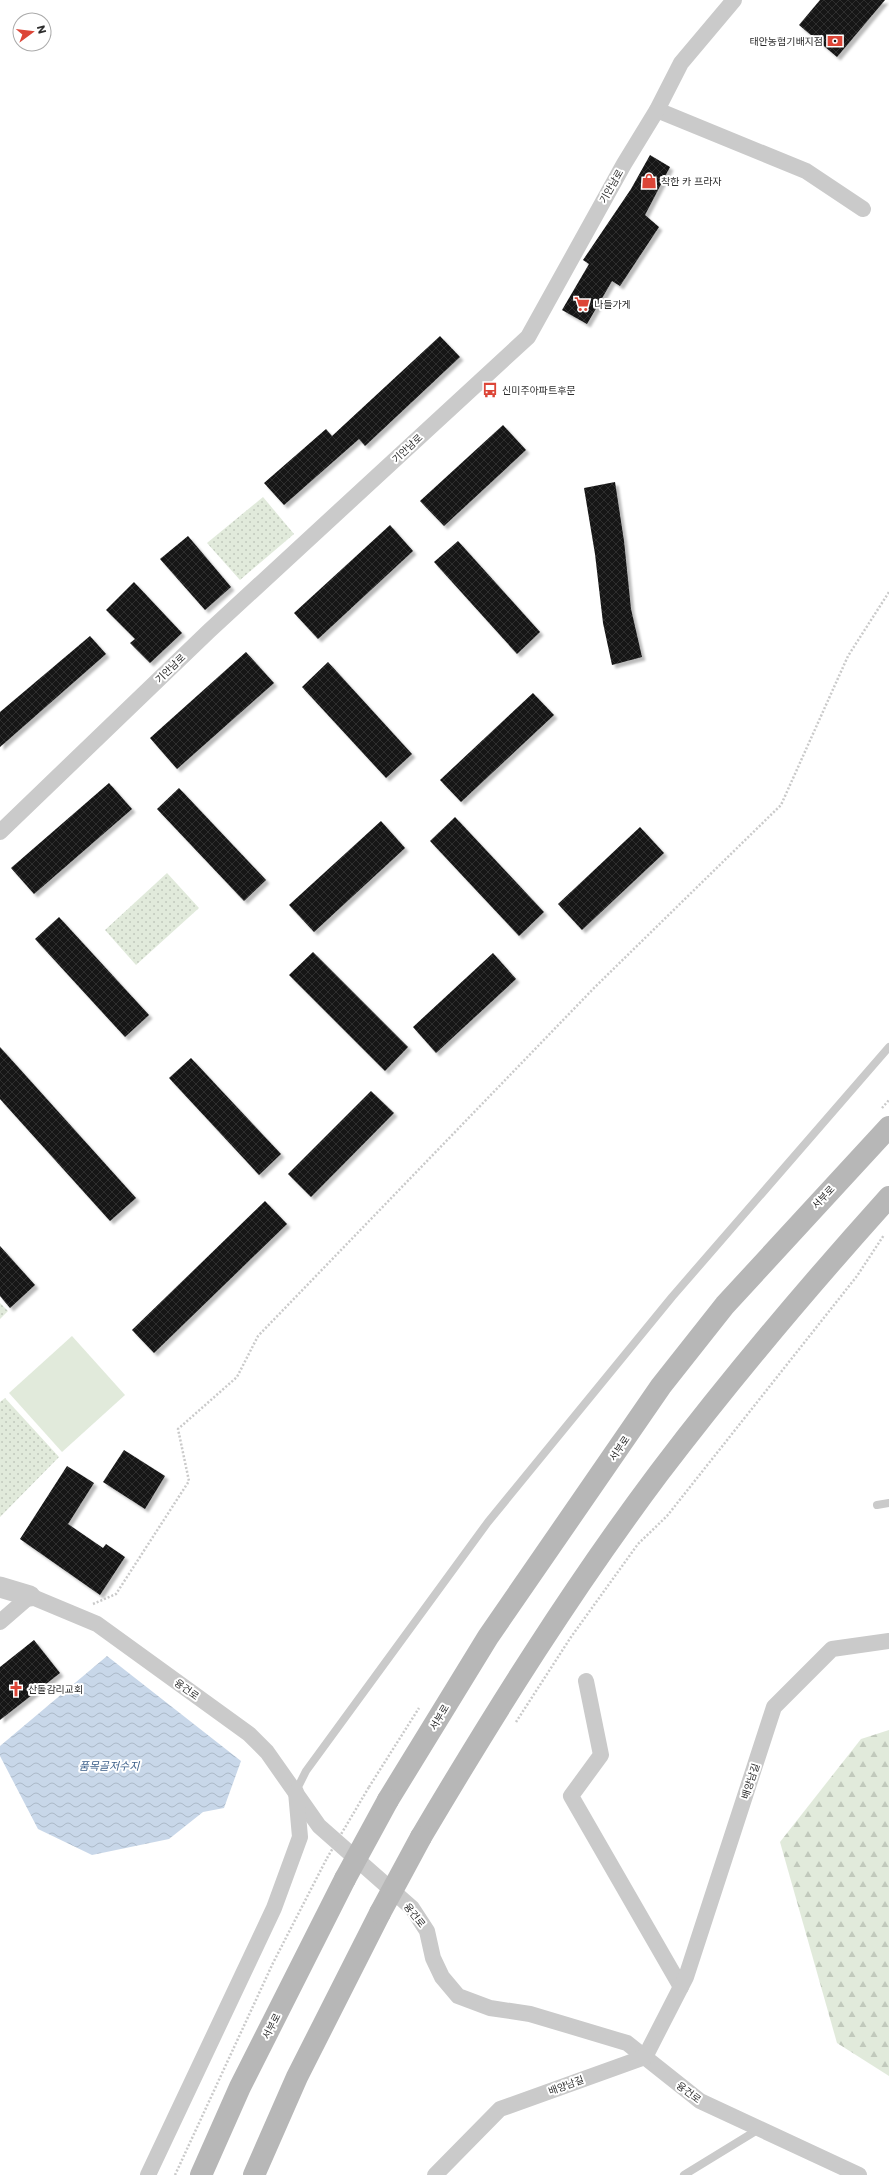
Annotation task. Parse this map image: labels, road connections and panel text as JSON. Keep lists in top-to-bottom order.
{
  "streets": {
    "main road": ["서부로"],
    "street": ["기안남로", "융건로", "배양남길"]
  },
  "crossings": [
    ["융건로", "배양남길"]
  ],
  "water": ["품목골저수지"],
  "places": {
    "bank": ["태안농협기배지점"],
    "shop": ["착한 카 프라자"],
    "supermarket": ["나들가게"],
    "bus stop": ["신미주아파트후문"],
    "church": ["산돌감리교회"]
  },
  "north": "right"
}
